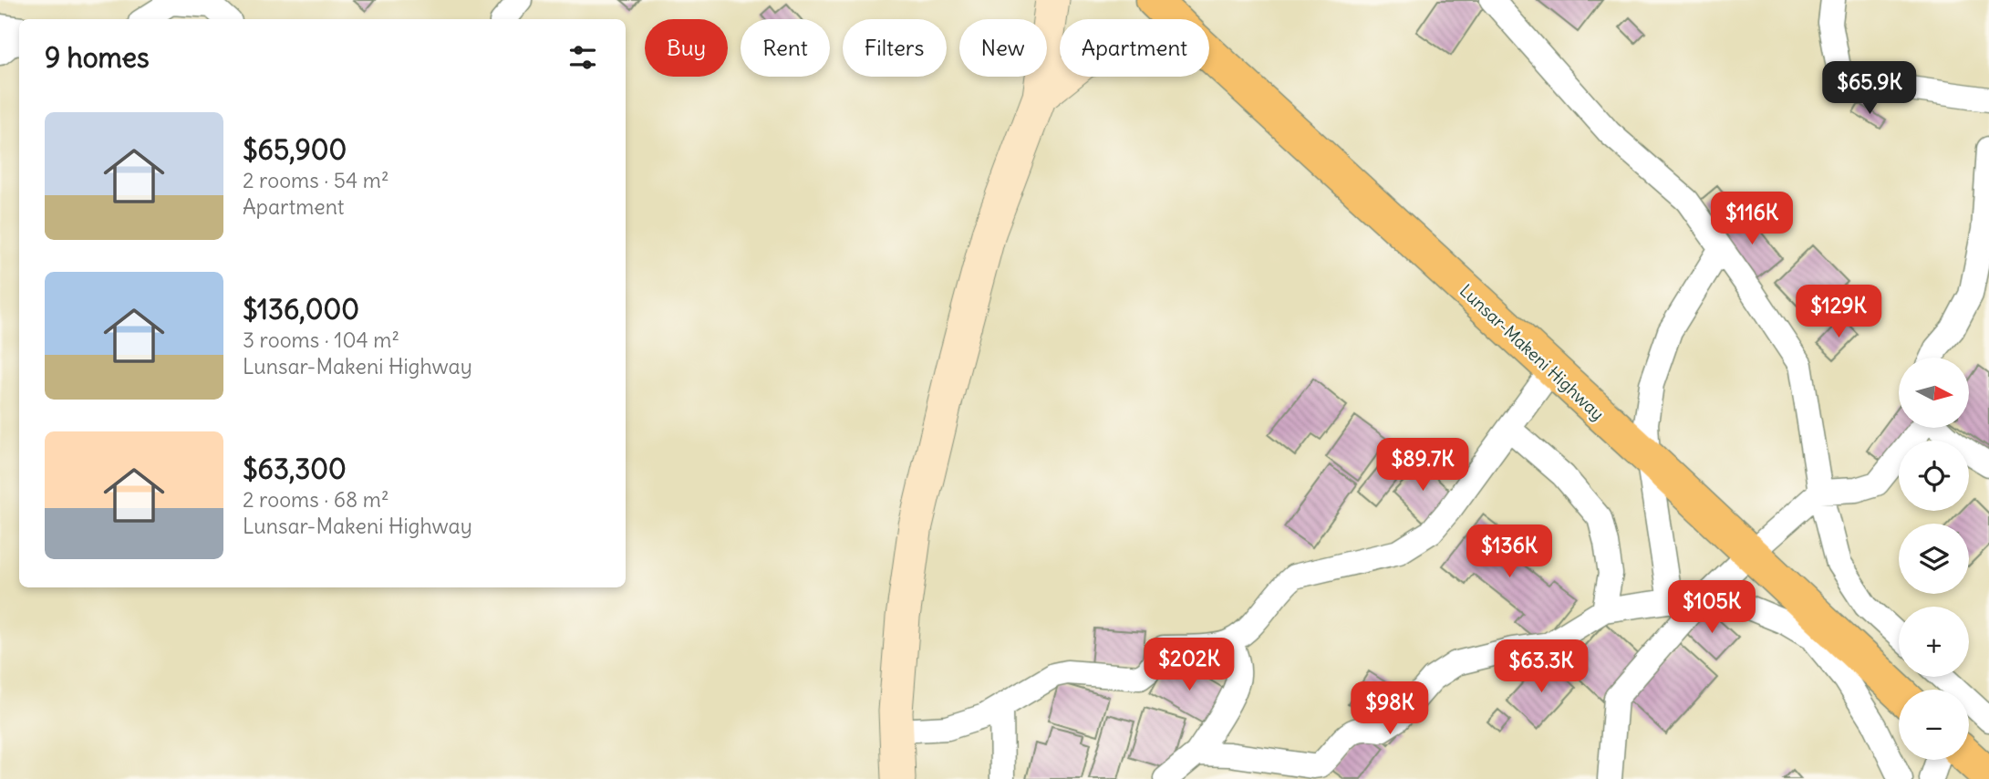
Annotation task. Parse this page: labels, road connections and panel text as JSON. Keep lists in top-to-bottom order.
{
  "streets": {
    "main road": ["Lunsar-Makeni Highway"]
  },
  "north": "right",
  "page": {
    "chip": [
      "Buy",
      "Rent",
      "Filters",
      "New",
      "Apartment"
    ],
    "heading": "9 homes",
    "price": [
      "$65.9K",
      "$116K",
      "$129K",
      "$89.7K",
      "$136K",
      "$105K",
      "$202K",
      "$63.3K",
      "$98K"
    ],
    "list": [
      {
        "name": "$65,900",
        "note": "2 rooms · 54 m² · Apartment"
      },
      {
        "name": "$136,000",
        "note": "3 rooms · 104 m² · Lunsar-Makeni Highway"
      },
      {
        "name": "$63,300",
        "note": "2 rooms · 68 m² · Lunsar-Makeni Highway"
      }
    ],
    "map_buttons": ["+", "−"]
  }
}
